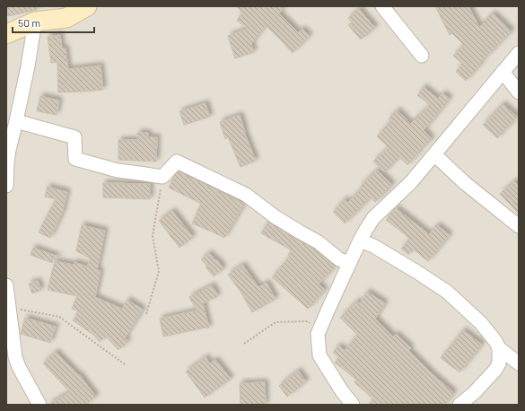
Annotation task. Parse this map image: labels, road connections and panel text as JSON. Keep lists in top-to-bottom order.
{
  "scale_bar": "50 m"
}
